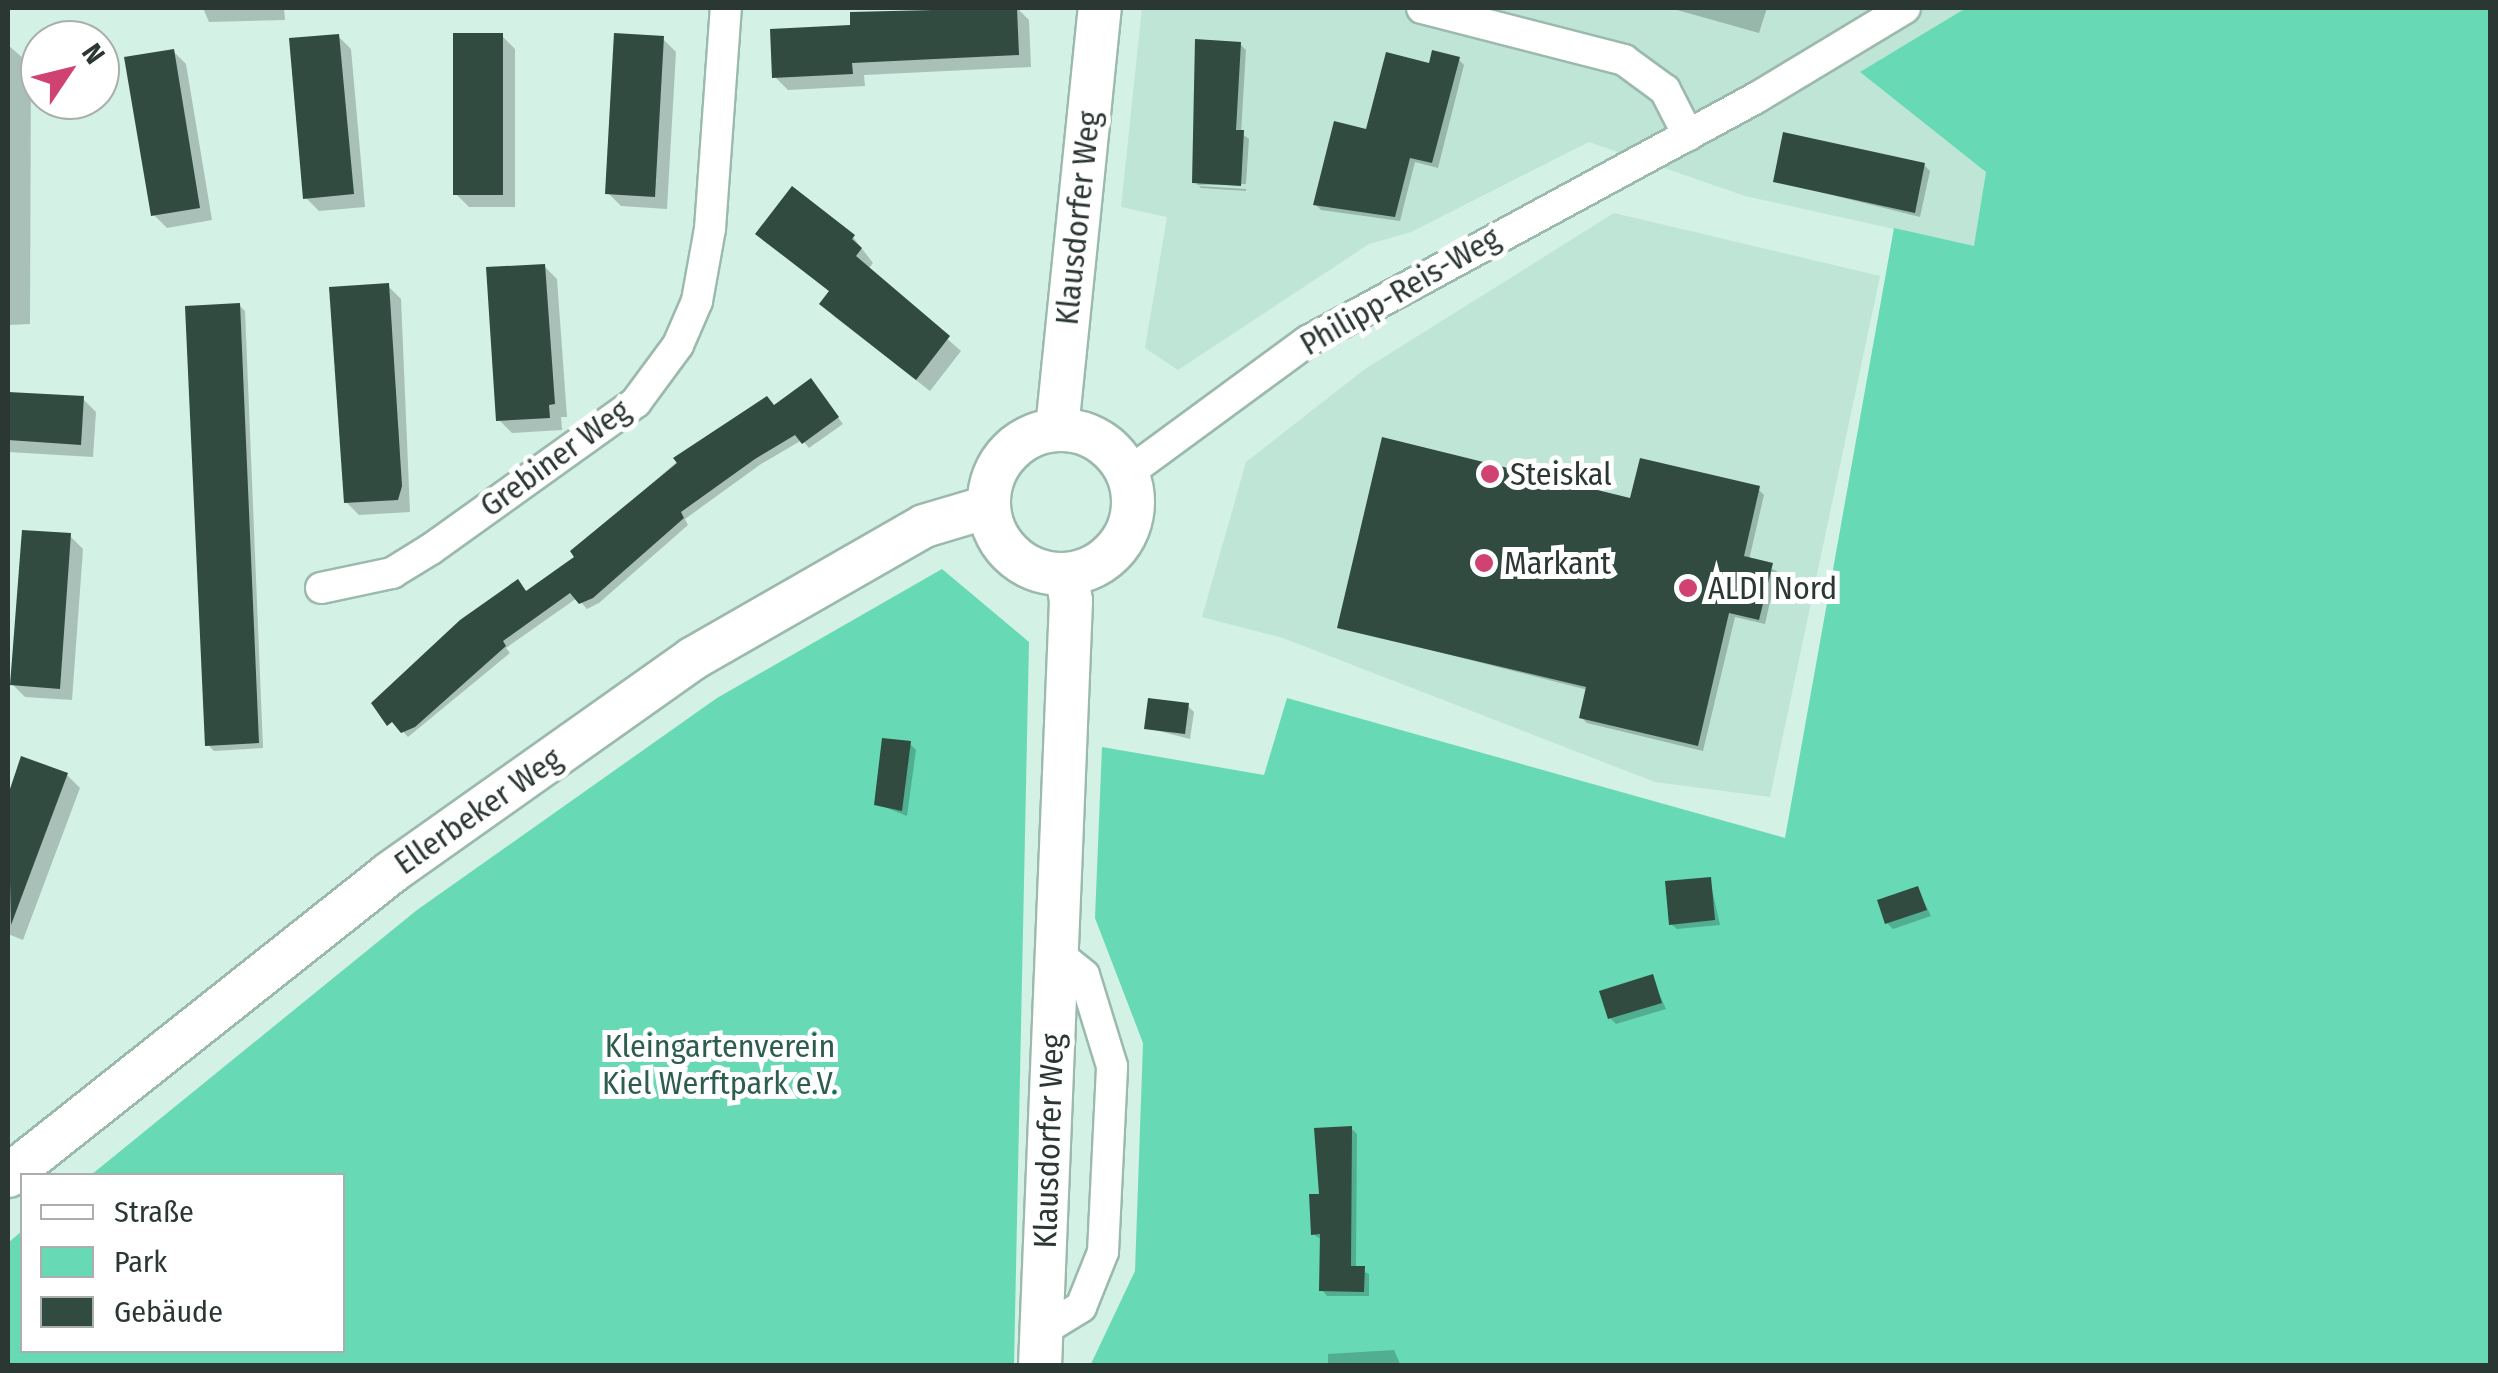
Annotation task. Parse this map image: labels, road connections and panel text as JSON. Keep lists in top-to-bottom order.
{
  "streets": {
    "street": [
      "Klausdorfer Weg",
      "Philipp-Reis-Weg",
      "Grebiner Weg",
      "Ellerbeker Weg"
    ]
  },
  "crossings": [
    ["Klausdorfer Weg", "Philipp-Reis-Weg"],
    ["Klausdorfer Weg", "Ellerbeker Weg"],
    ["Philipp-Reis-Weg", "Ellerbeker Weg"]
  ],
  "parks": ["Kleingartenverein Kiel Werftpark e.V."],
  "places": ["Steiskal", "Markant", "ALDI Nord"],
  "legend": ["Straße", "Park", "Gebäude"],
  "north": "top right"
}
